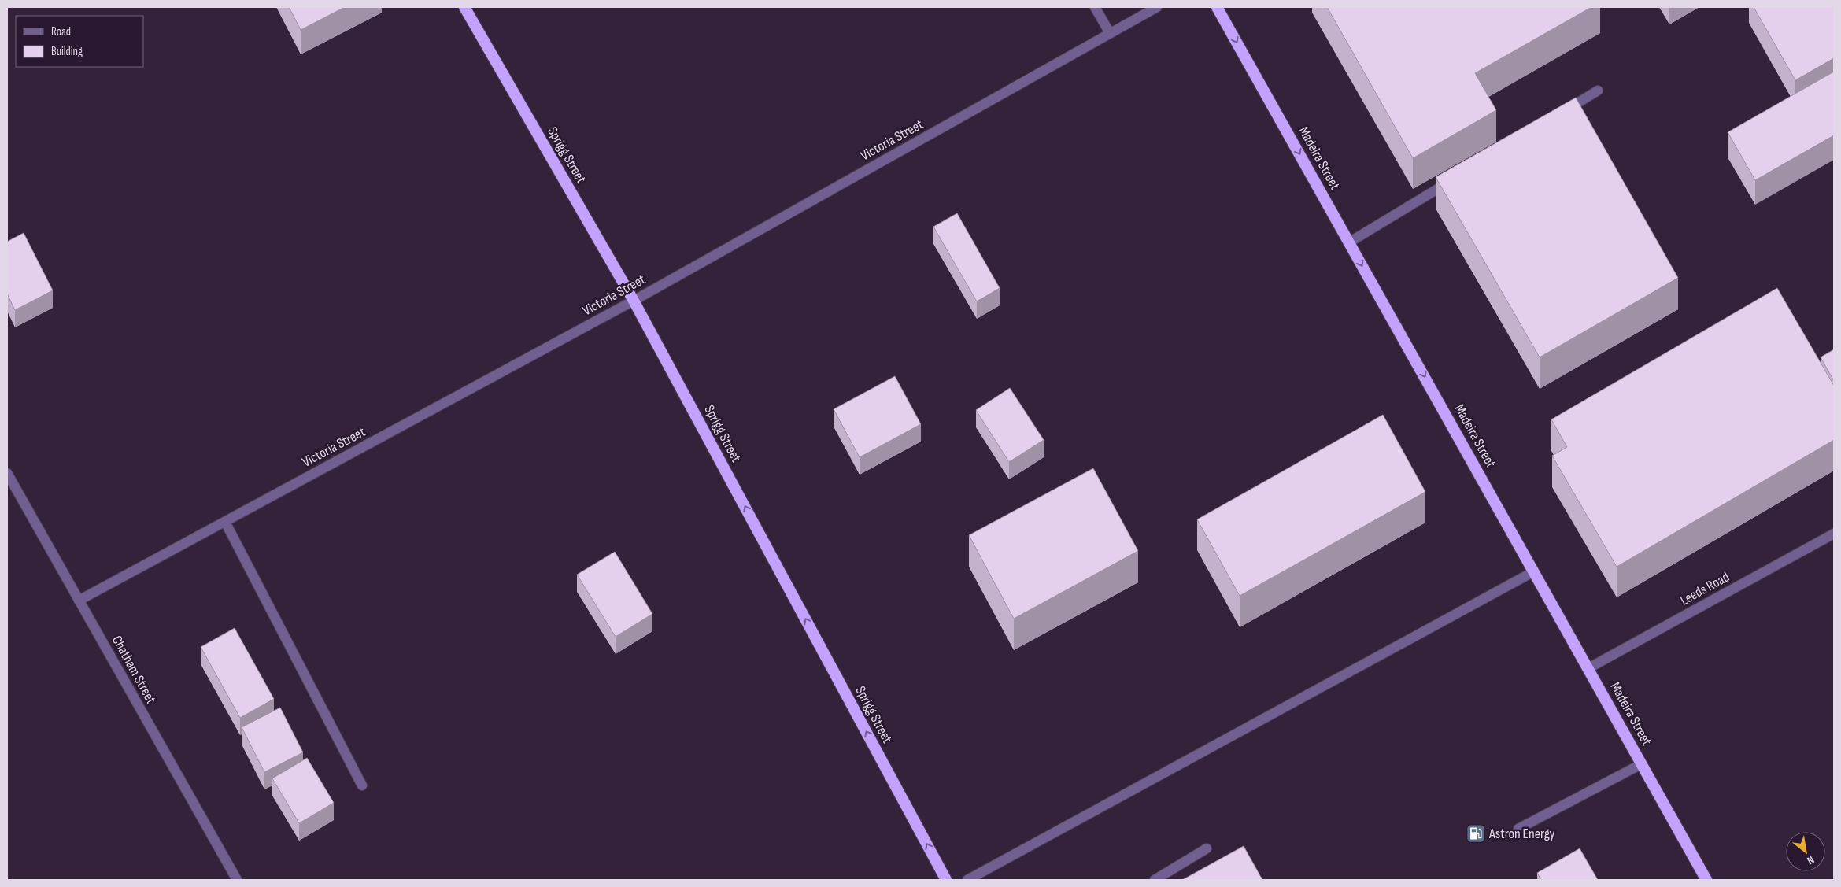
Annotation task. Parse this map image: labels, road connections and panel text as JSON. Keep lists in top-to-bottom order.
{
  "streets": {
    "highway": ["Sprigg Street", "Madeira Street"],
    "street": ["Victoria Street", "Leeds Road", "Chatham Street"]
  },
  "crossings": [
    ["Victoria Street", "Sprigg Street"],
    ["Victoria Street", "Chatham Street"],
    ["Madeira Street", "Leeds Road"]
  ],
  "one_way": ["Sprigg Street", "Madeira Street"],
  "places": {
    "fuel station": ["Astron Energy"]
  },
  "legend": ["Road", "Building"],
  "north": "bottom right"
}
